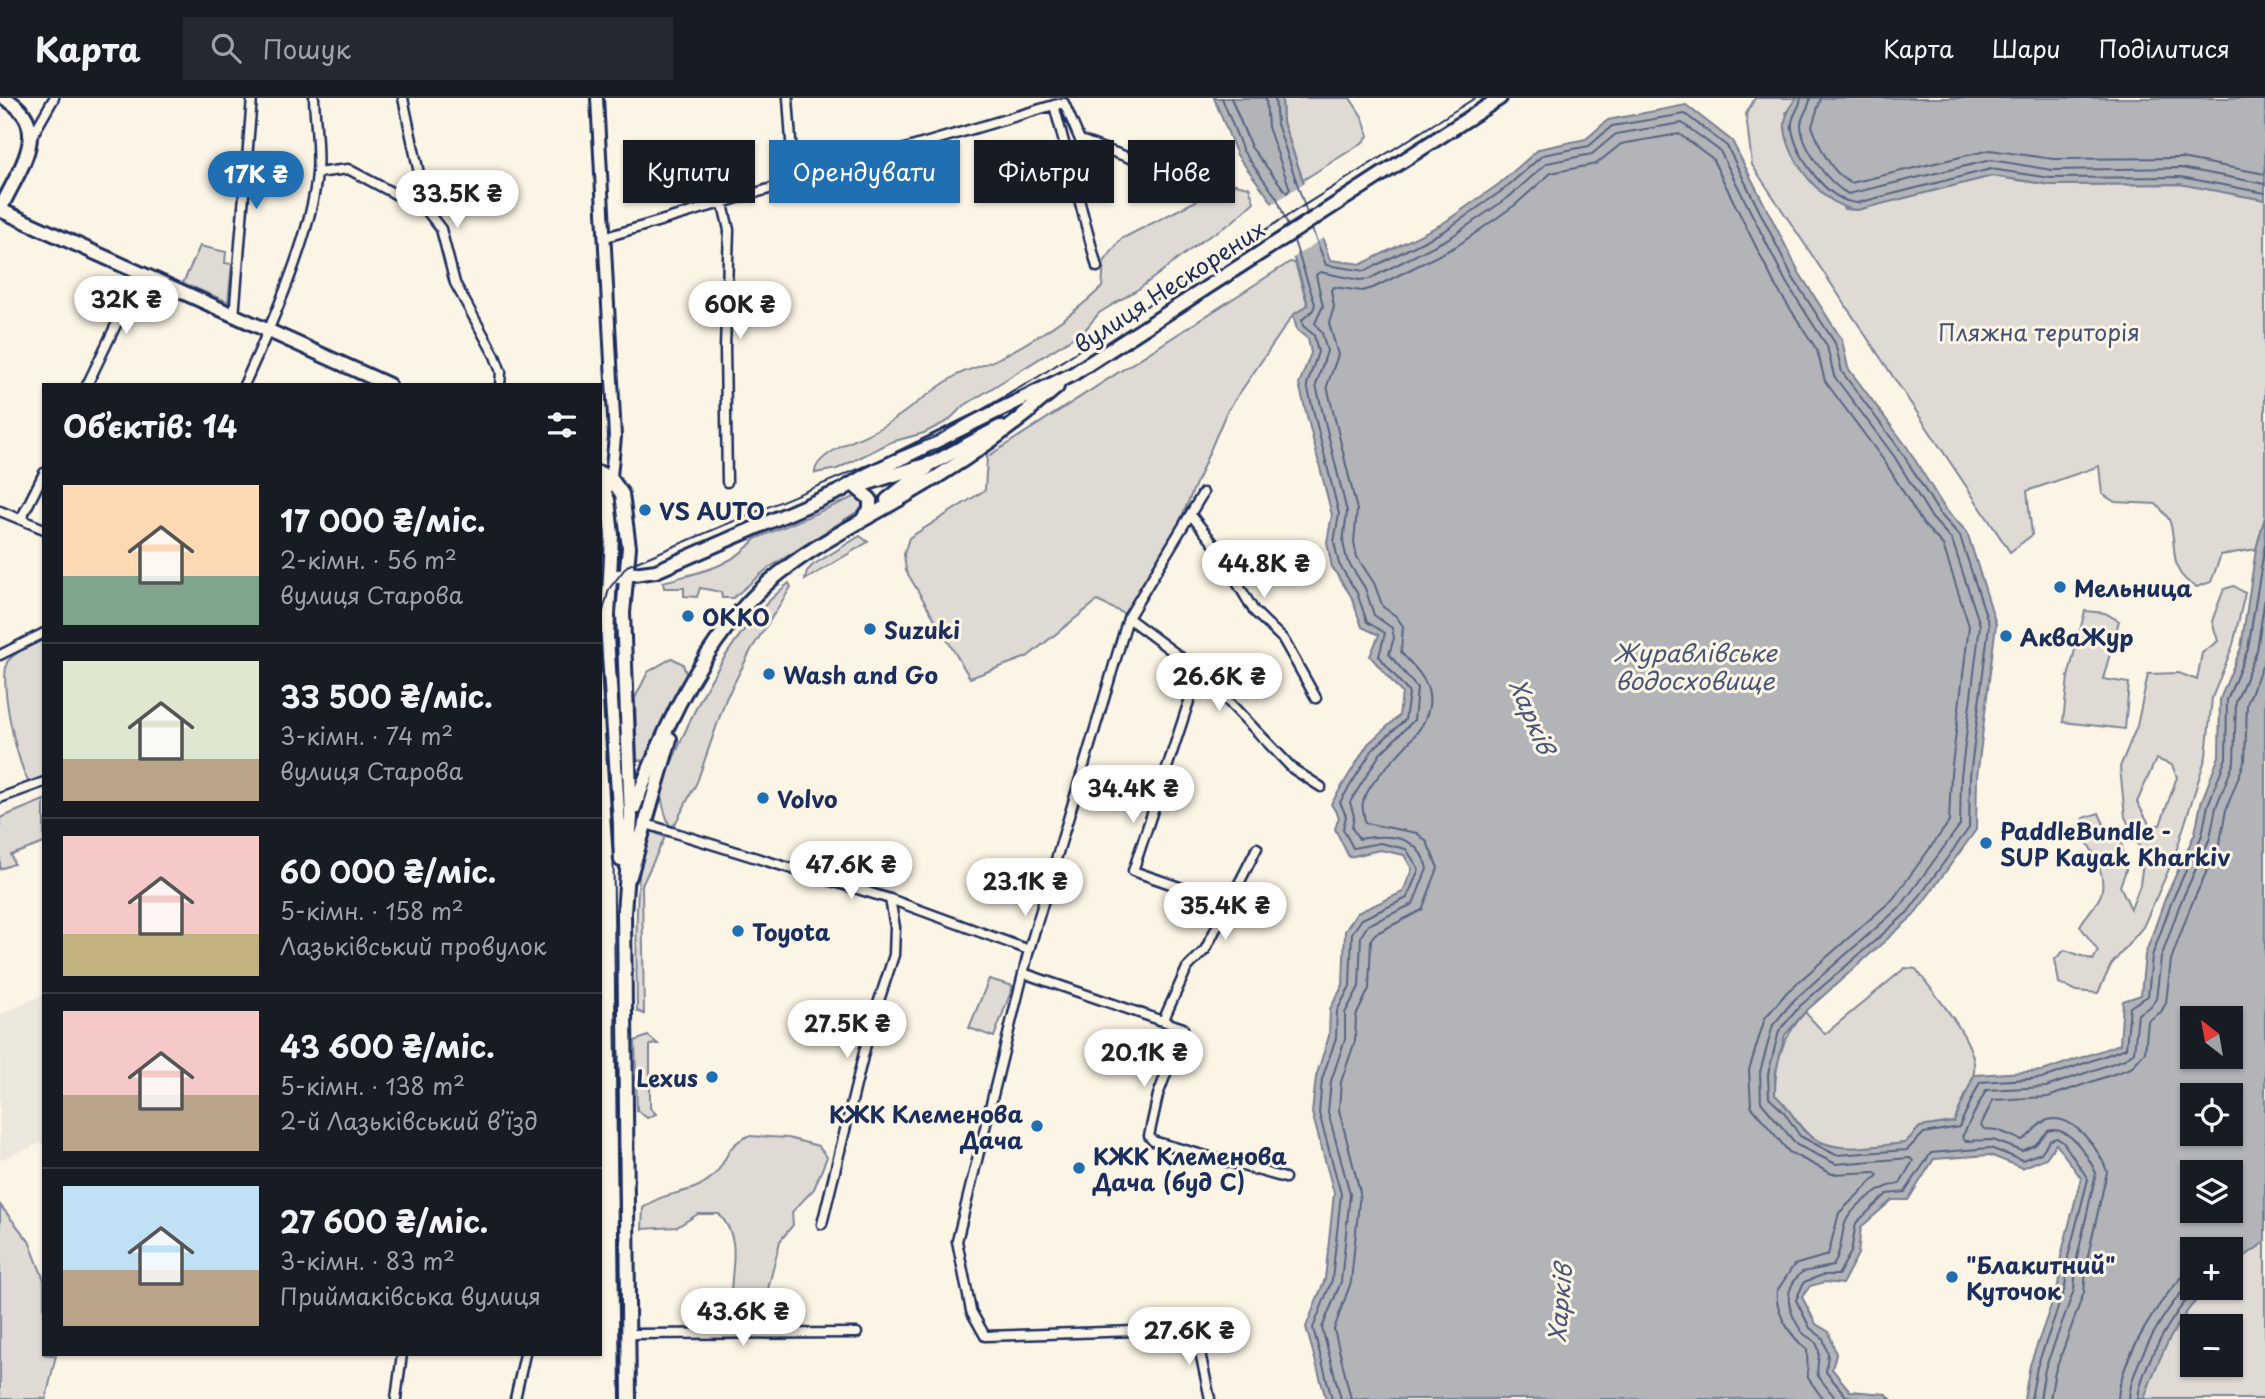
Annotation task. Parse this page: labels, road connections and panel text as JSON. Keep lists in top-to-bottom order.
{
  "streets": {
    "main road": ["вулиця Нескорених"]
  },
  "water": ["Журавлівське водосховище", "Харків"],
  "parks": ["Пляжна територія"],
  "places": [
    "VS AUTO",
    "Мельница",
    "ОККО",
    "Suzuki",
    "АкваЖур",
    "Wash and Go",
    "Volvo",
    "PaddleBundle - SUP Kayak Kharkiv",
    "Toyota",
    "Lexus",
    "КЖК Клеменова Дача",
    "КЖК Клеменова Дача (буд С)",
    "\"Блакитний\" Куточок"
  ],
  "north": "top left",
  "page": {
    "header": "Карта",
    "search": "Пошук",
    "nav": ["Карта", "Шари", "Поділитися"],
    "chip": [
      "Купити",
      "Орендувати",
      "Фільтри",
      "Нове"
    ],
    "price": [
      "17K ₴",
      "33.5K ₴",
      "32K ₴",
      "60K ₴",
      "44.8K ₴",
      "26.6K ₴",
      "34.4K ₴",
      "47.6K ₴",
      "23.1K ₴",
      "35.4K ₴",
      "27.5K ₴",
      "20.1K ₴",
      "43.6K ₴",
      "27.6K ₴"
    ],
    "heading": "Об’єктів: 14",
    "list": [
      {
        "name": "17 000 ₴/міс.",
        "note": "2-кімн. · 56 m² · вулиця Старова"
      },
      {
        "name": "33 500 ₴/міс.",
        "note": "3-кімн. · 74 m² · вулиця Старова"
      },
      {
        "name": "60 000 ₴/міс.",
        "note": "5-кімн. · 158 m² · Лазьківський провулок"
      },
      {
        "name": "43 600 ₴/міс.",
        "note": "5-кімн. · 138 m² · 2-й Лазьківський в’їзд"
      },
      {
        "name": "27 600 ₴/міс.",
        "note": "3-кімн. · 83 m² · Приймаківська вулиця"
      }
    ],
    "map_buttons": ["+", "−"]
  }
}
